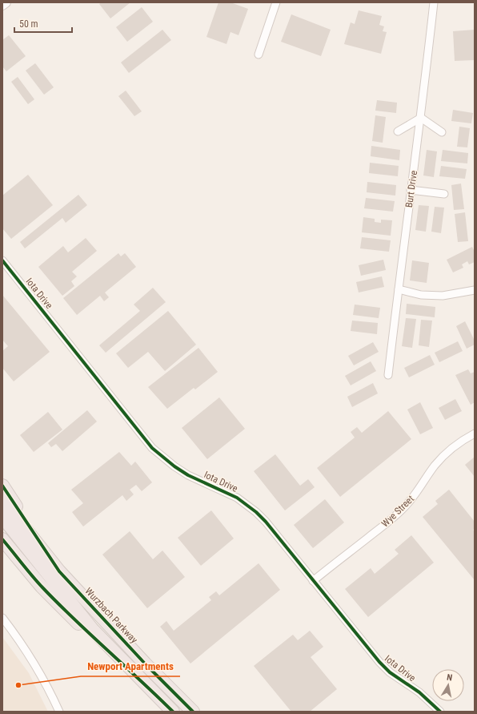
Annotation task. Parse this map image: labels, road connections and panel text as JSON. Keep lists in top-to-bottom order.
{
  "streets": {
    "highway": ["Wurzbach Parkway"],
    "street": ["Burt Drive", "Iota Drive", "Wye Street"]
  },
  "crossings": [
    ["Iota Drive", "Wye Street"]
  ],
  "places": ["Newport Apartments"],
  "scale_bar": "50 m",
  "north": "top"
}
